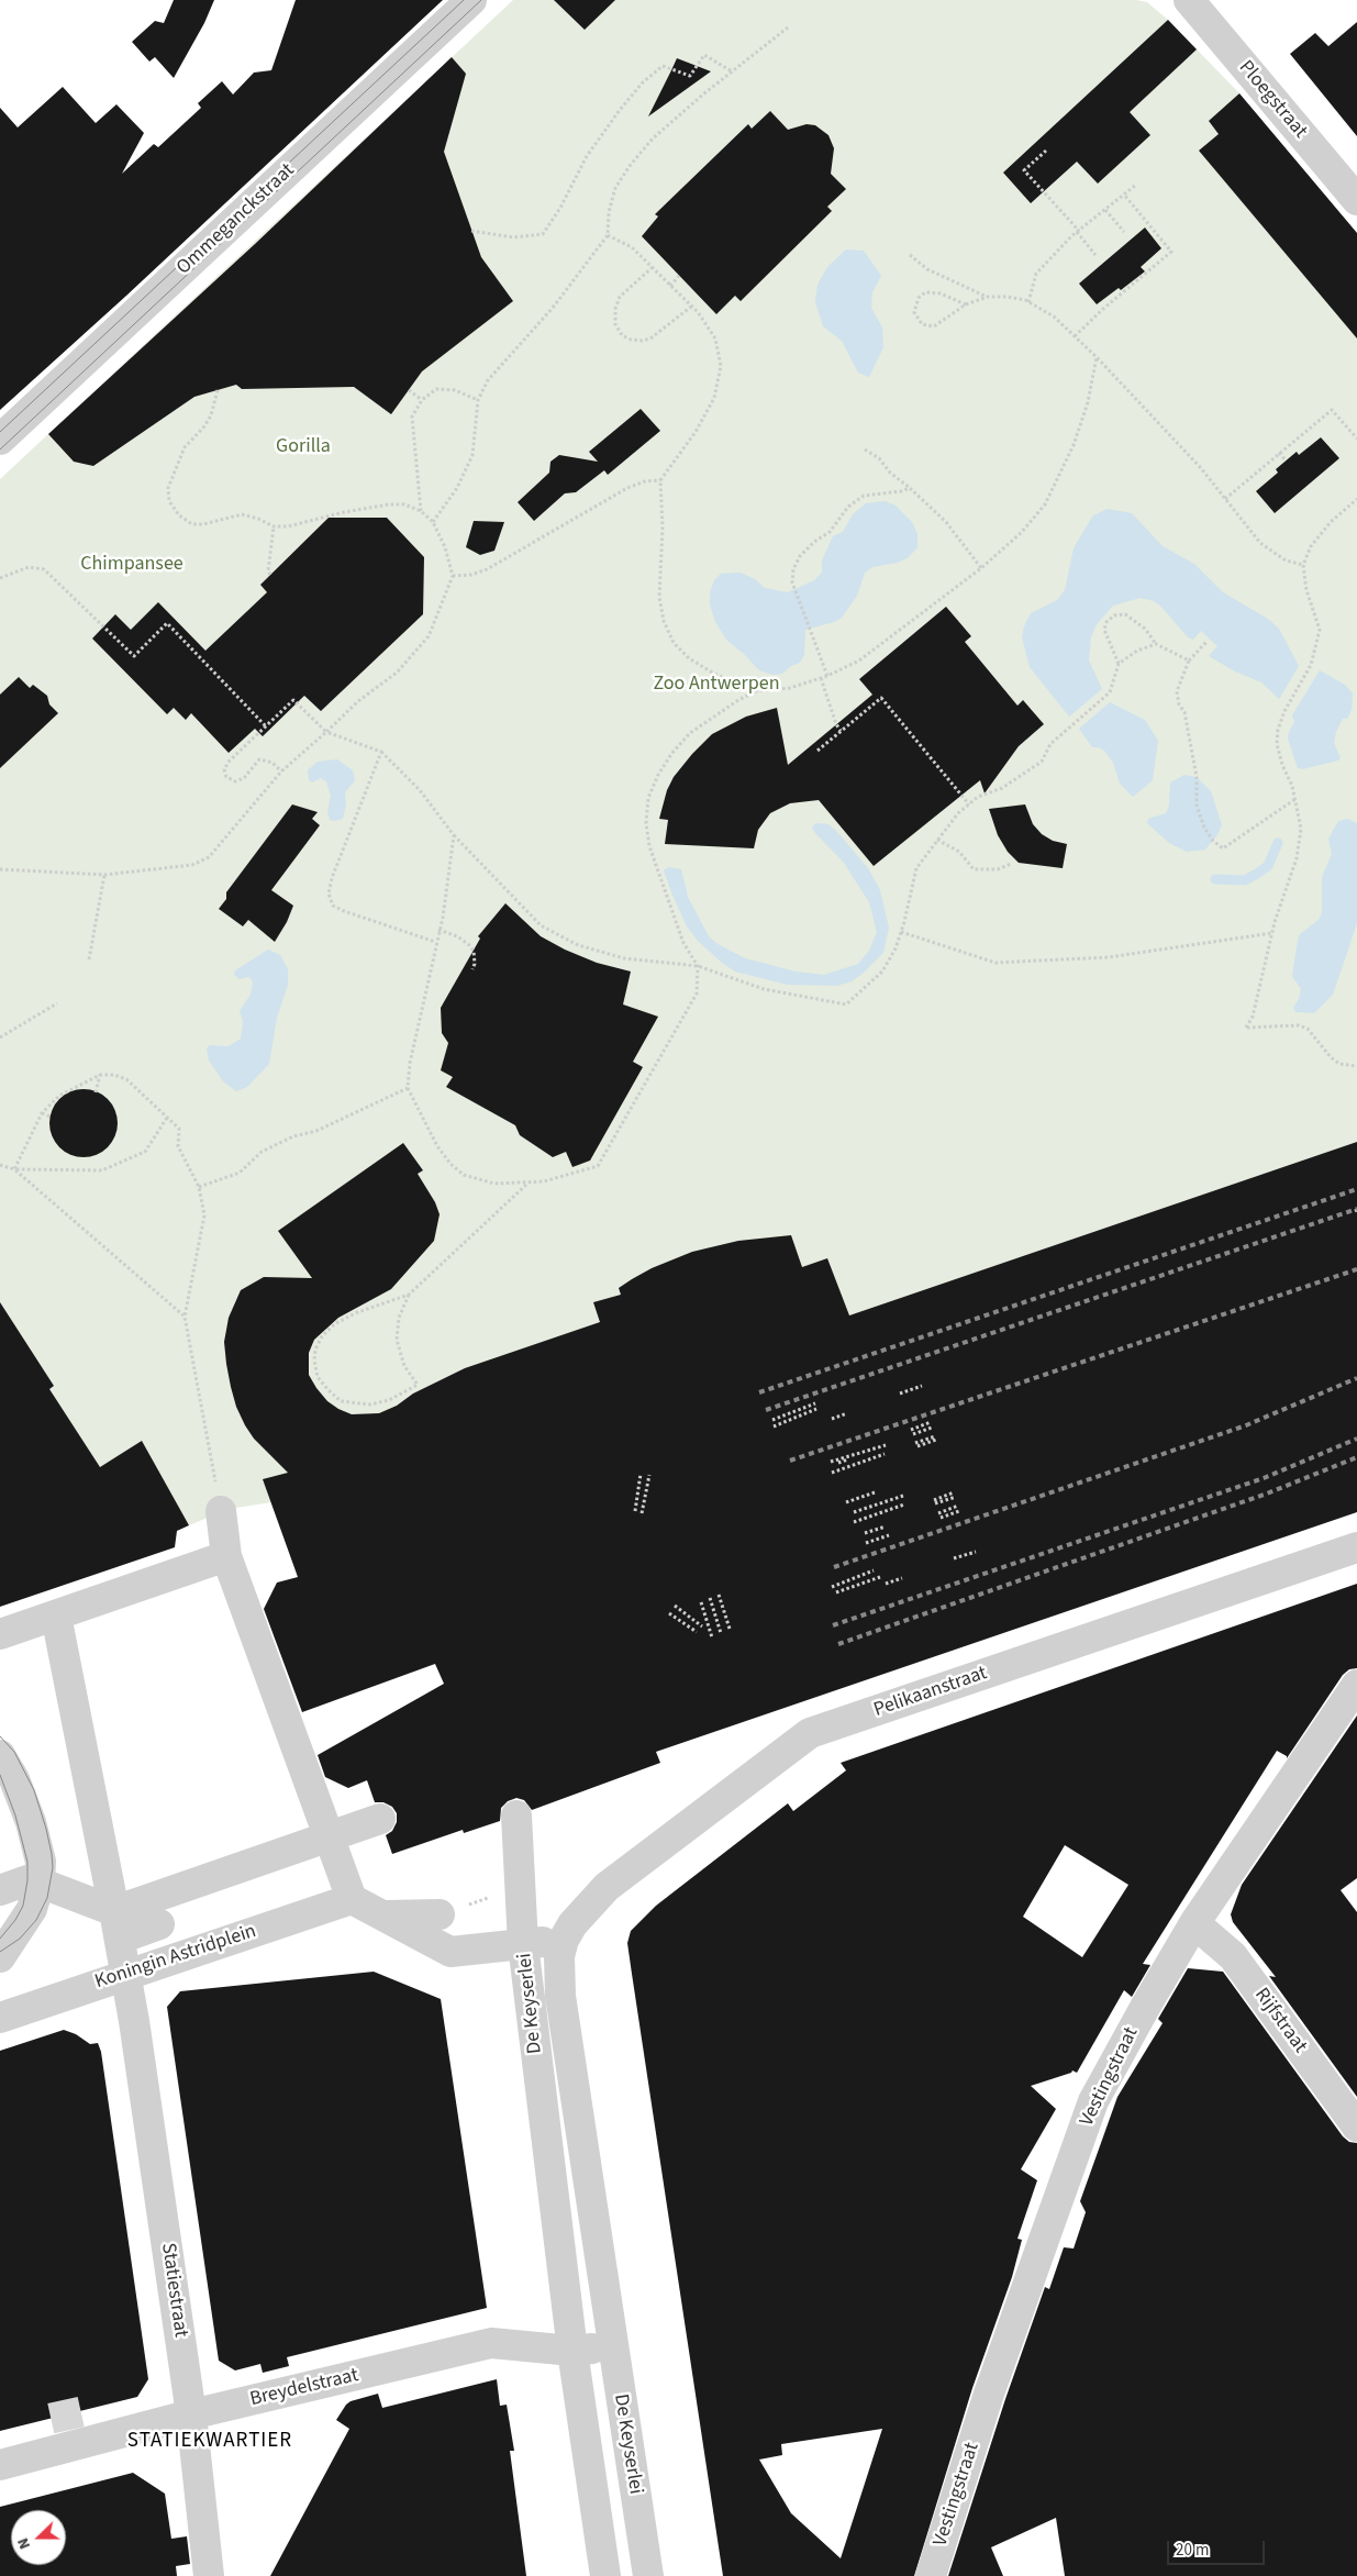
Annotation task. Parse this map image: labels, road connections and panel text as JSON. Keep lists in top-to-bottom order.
{
  "streets": {
    "street": [
      "Ploegstraat",
      "Ommeganckstraat",
      "Pelikaanstraat",
      "Koningin Astridplein",
      "De Keyserlei",
      "Rijfstraat",
      "Vestingstraat",
      "Statiestraat",
      "Breydelstraat"
    ]
  },
  "crossings": [
    ["Pelikaanstraat", "De Keyserlei"],
    ["Koningin Astridplein", "Statiestraat"],
    ["De Keyserlei", "Breydelstraat"],
    ["Rijfstraat", "Vestingstraat"],
    ["Statiestraat", "Breydelstraat"]
  ],
  "districts": ["STATIEKWARTIER"],
  "parks": ["Gorilla", "Chimpansee", "Zoo Antwerpen"],
  "scale_bar": "20 m",
  "north": "left"
}
